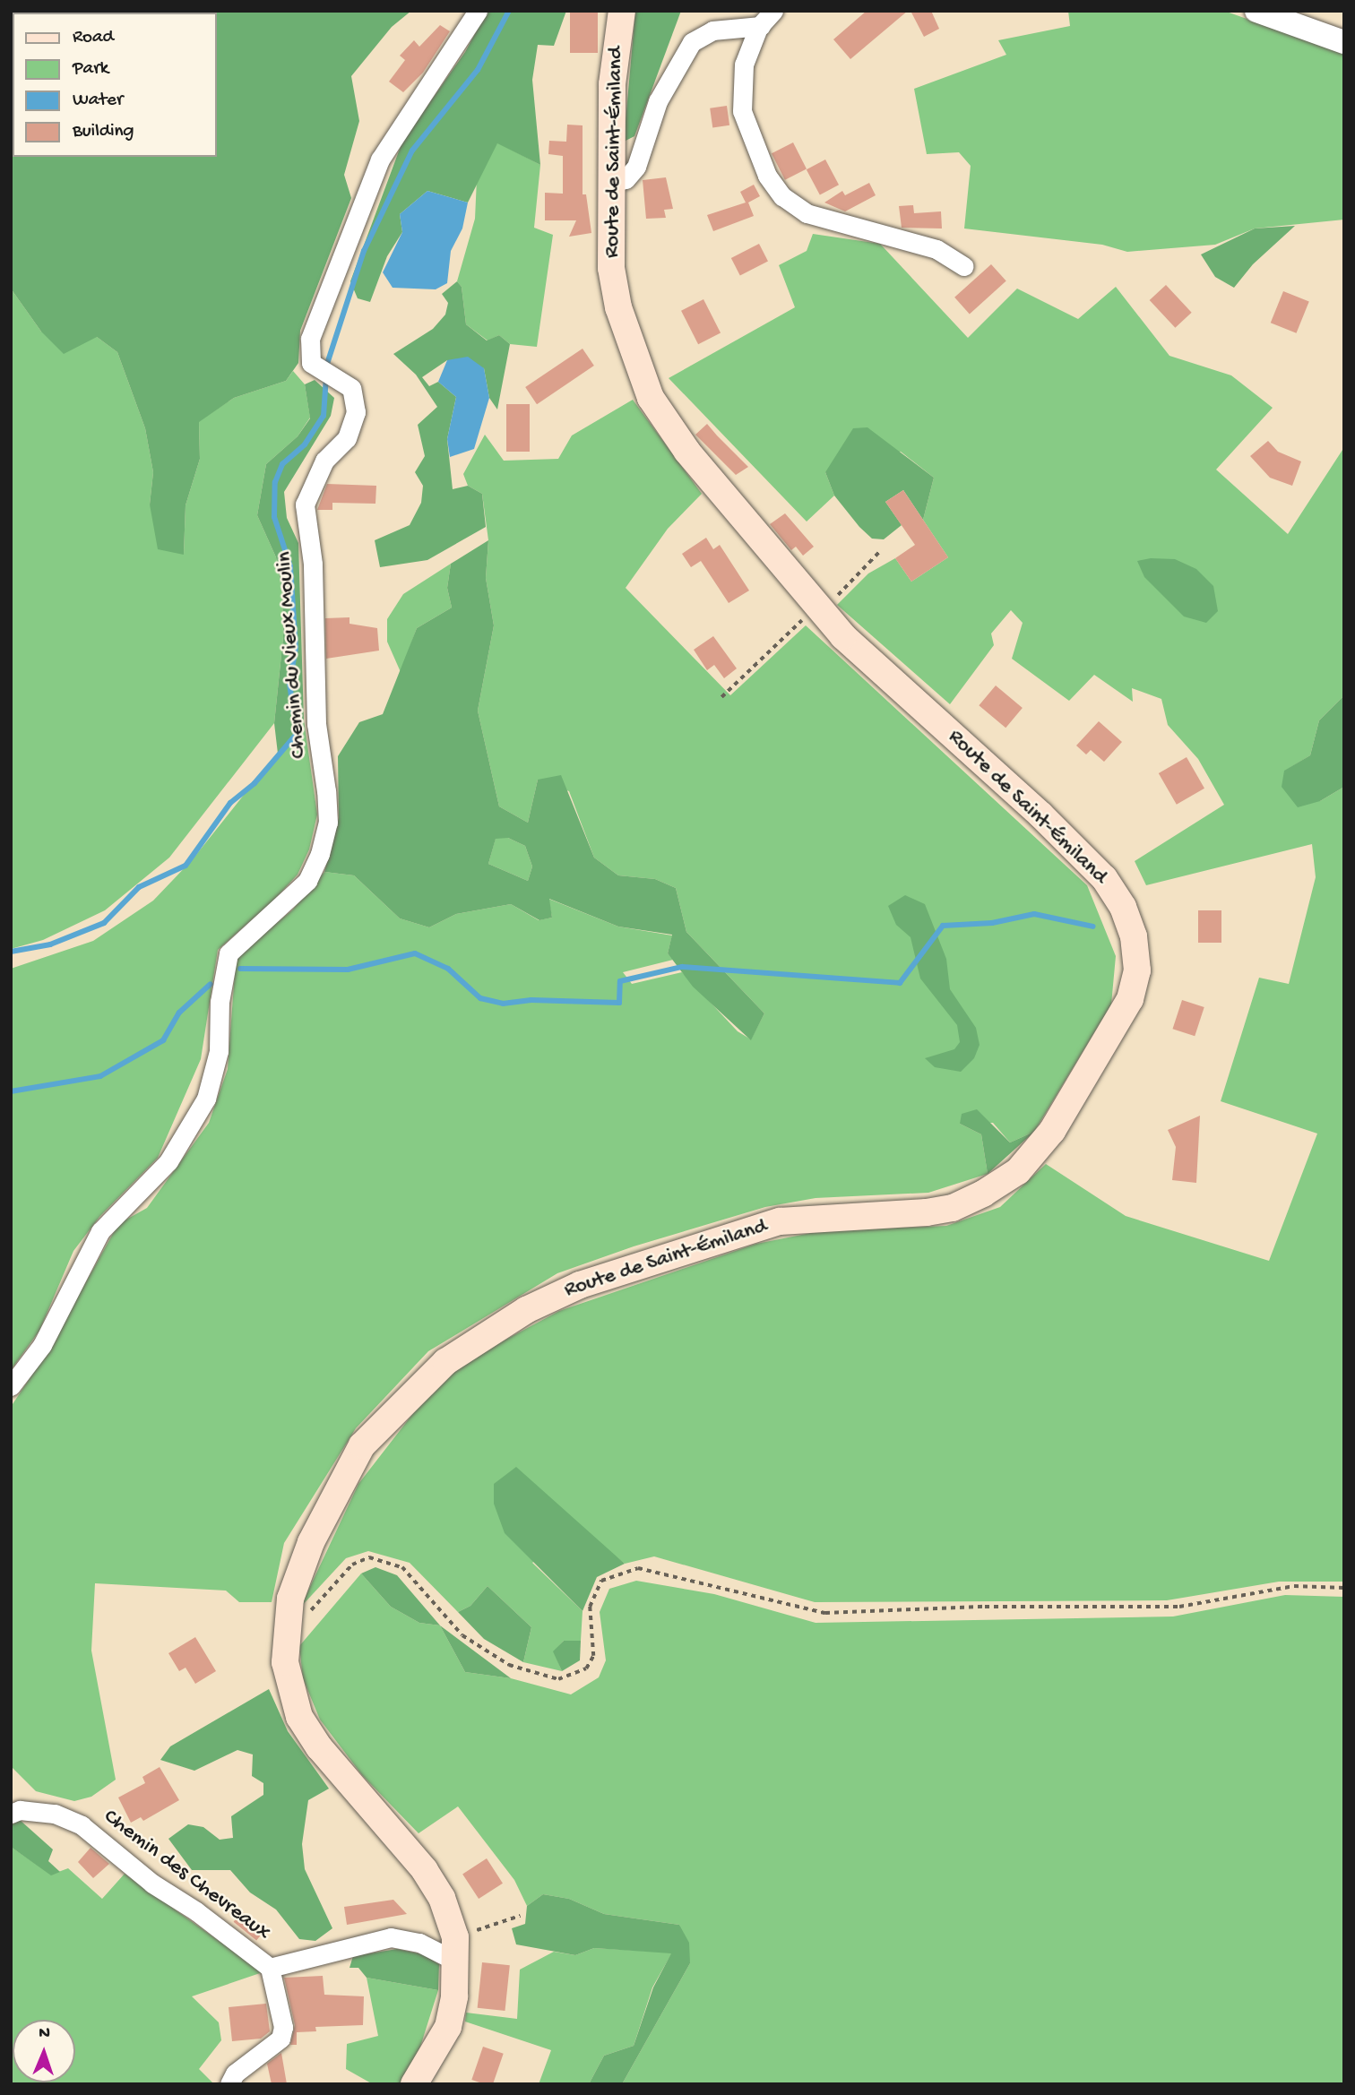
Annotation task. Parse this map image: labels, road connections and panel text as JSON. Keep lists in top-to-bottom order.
{
  "streets": {
    "main road": ["Route de Saint-Émiland"],
    "street": ["Chemin du Vieux Moulin", "Chemin des Chevreaux"]
  },
  "legend": [
    "Road",
    "Park",
    "Water",
    "Building"
  ],
  "north": "top"
}
